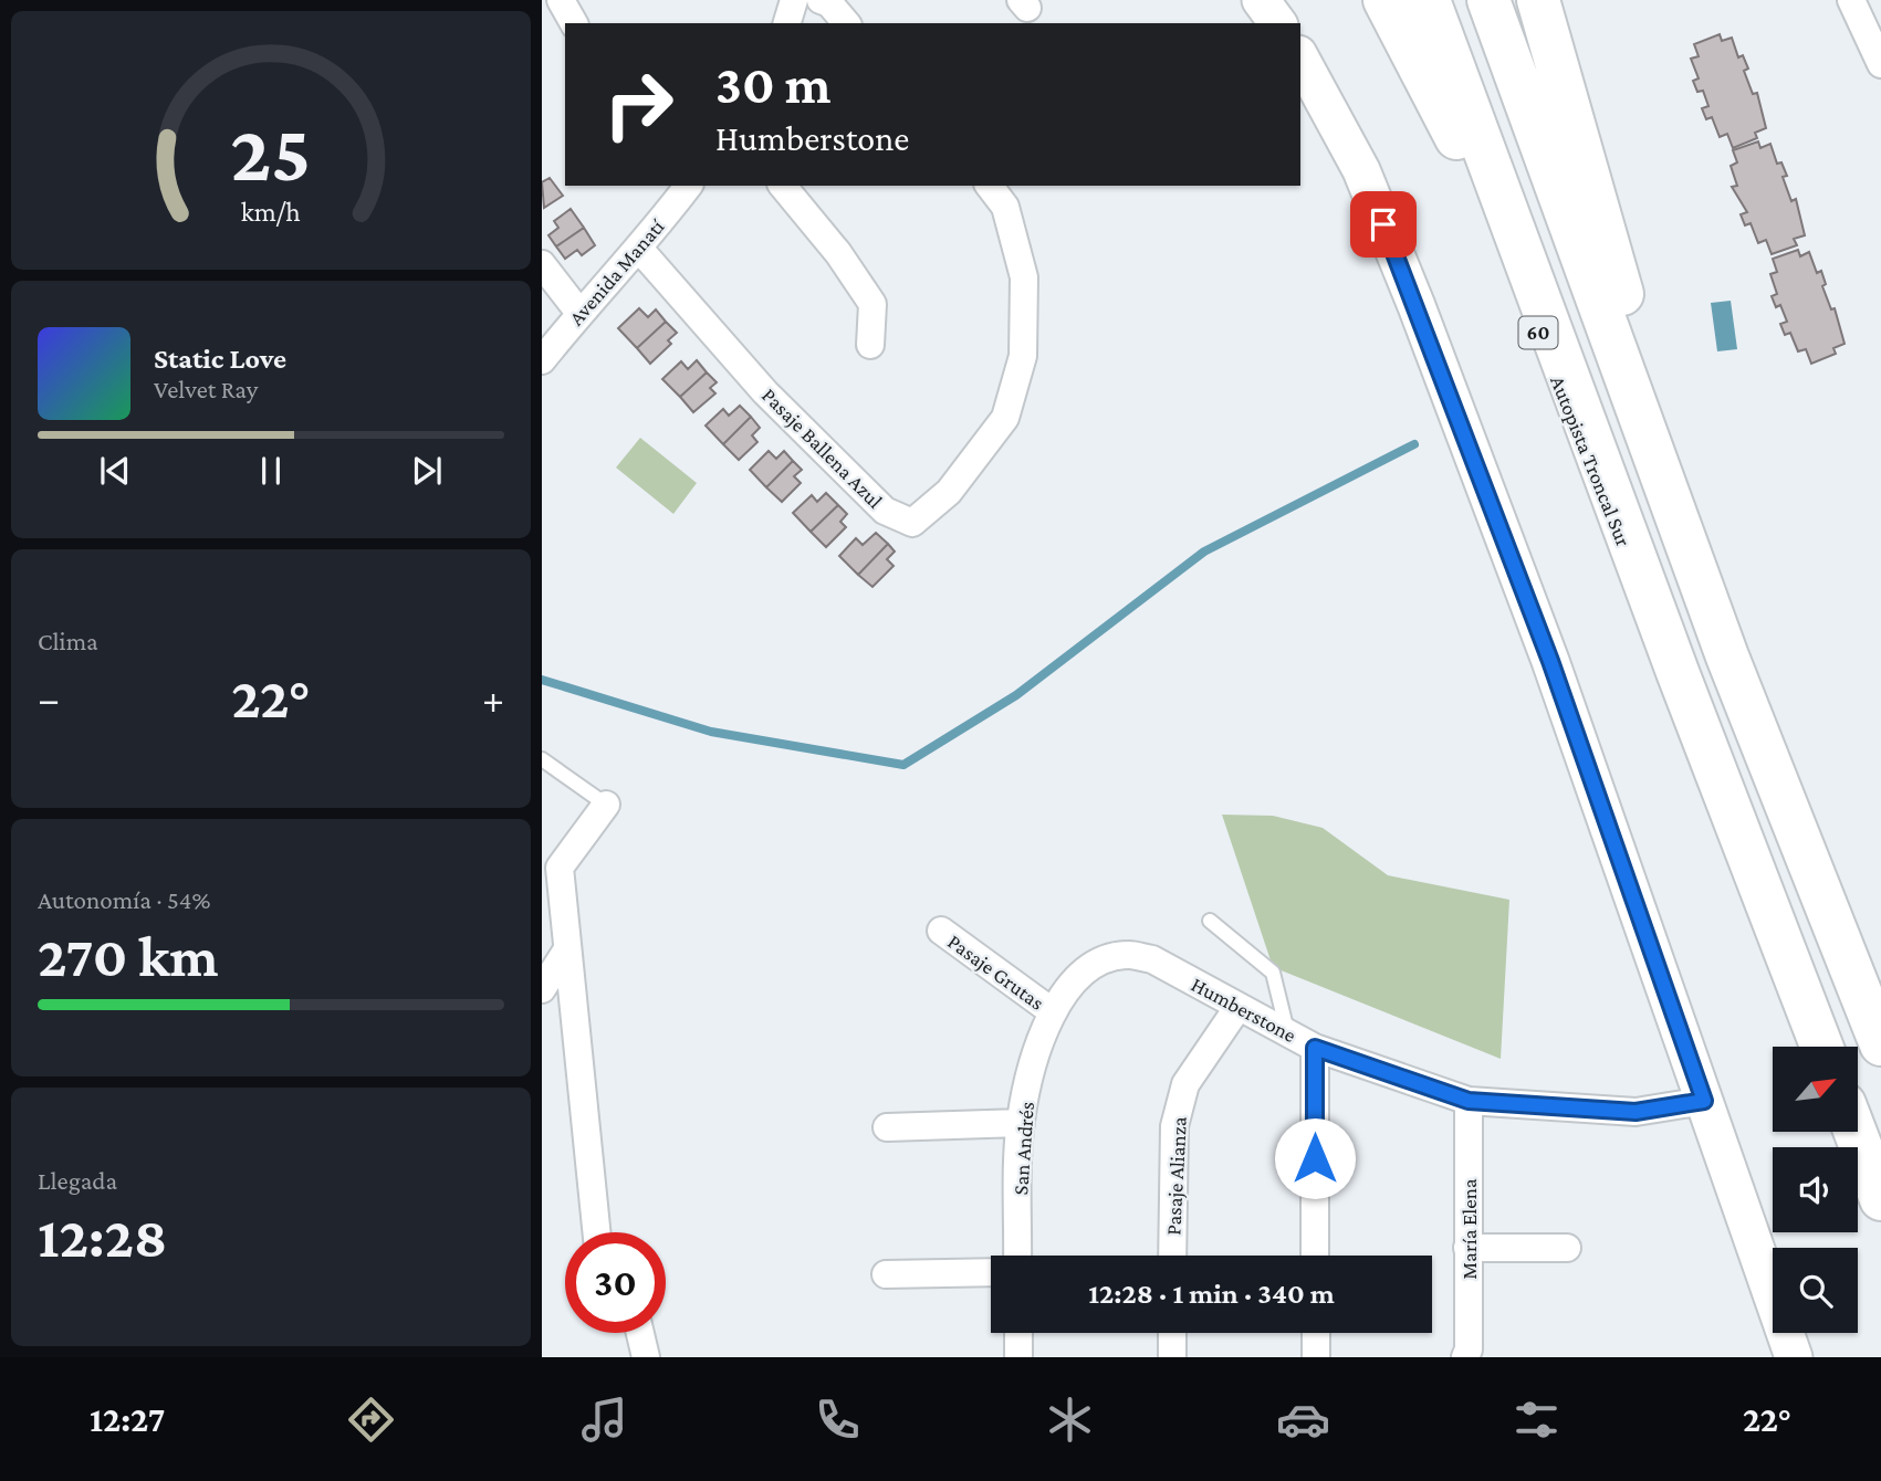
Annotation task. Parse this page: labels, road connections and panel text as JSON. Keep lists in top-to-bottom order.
{
  "streets": {
    "highway": ["60", "Autopista Troncal Sur"],
    "street": [
      "Avenida Manatí",
      "Pasaje Ballena Azul",
      "Pasaje Grutas",
      "Humberstone",
      "San Andrés",
      "Pasaje Alianza",
      "María Elena"
    ]
  },
  "crossings": [
    ["Avenida Manatí", "Pasaje Ballena Azul"],
    ["Pasaje Grutas", "San Andrés"],
    ["Humberstone", "San Andrés"],
    ["Humberstone", "Pasaje Alianza"],
    ["Humberstone", "María Elena"]
  ],
  "north": "top right",
  "page": {
    "turn": ["30 m", "Humberstone"],
    "song": ["Static Love", "Velvet Ray"],
    "tile": [
      "Clima",
      ["Autonomía · 54%", "270 km"],
      ["Llegada", "12:28"]
    ],
    "heat": ["−", "22°", "+"],
    "limit": "30",
    "trip": "12:28 · 1 min · 340 m",
    "tabs": ["12:27", "22°"],
    "gauge": ["25", "km/h"]
  }
}
